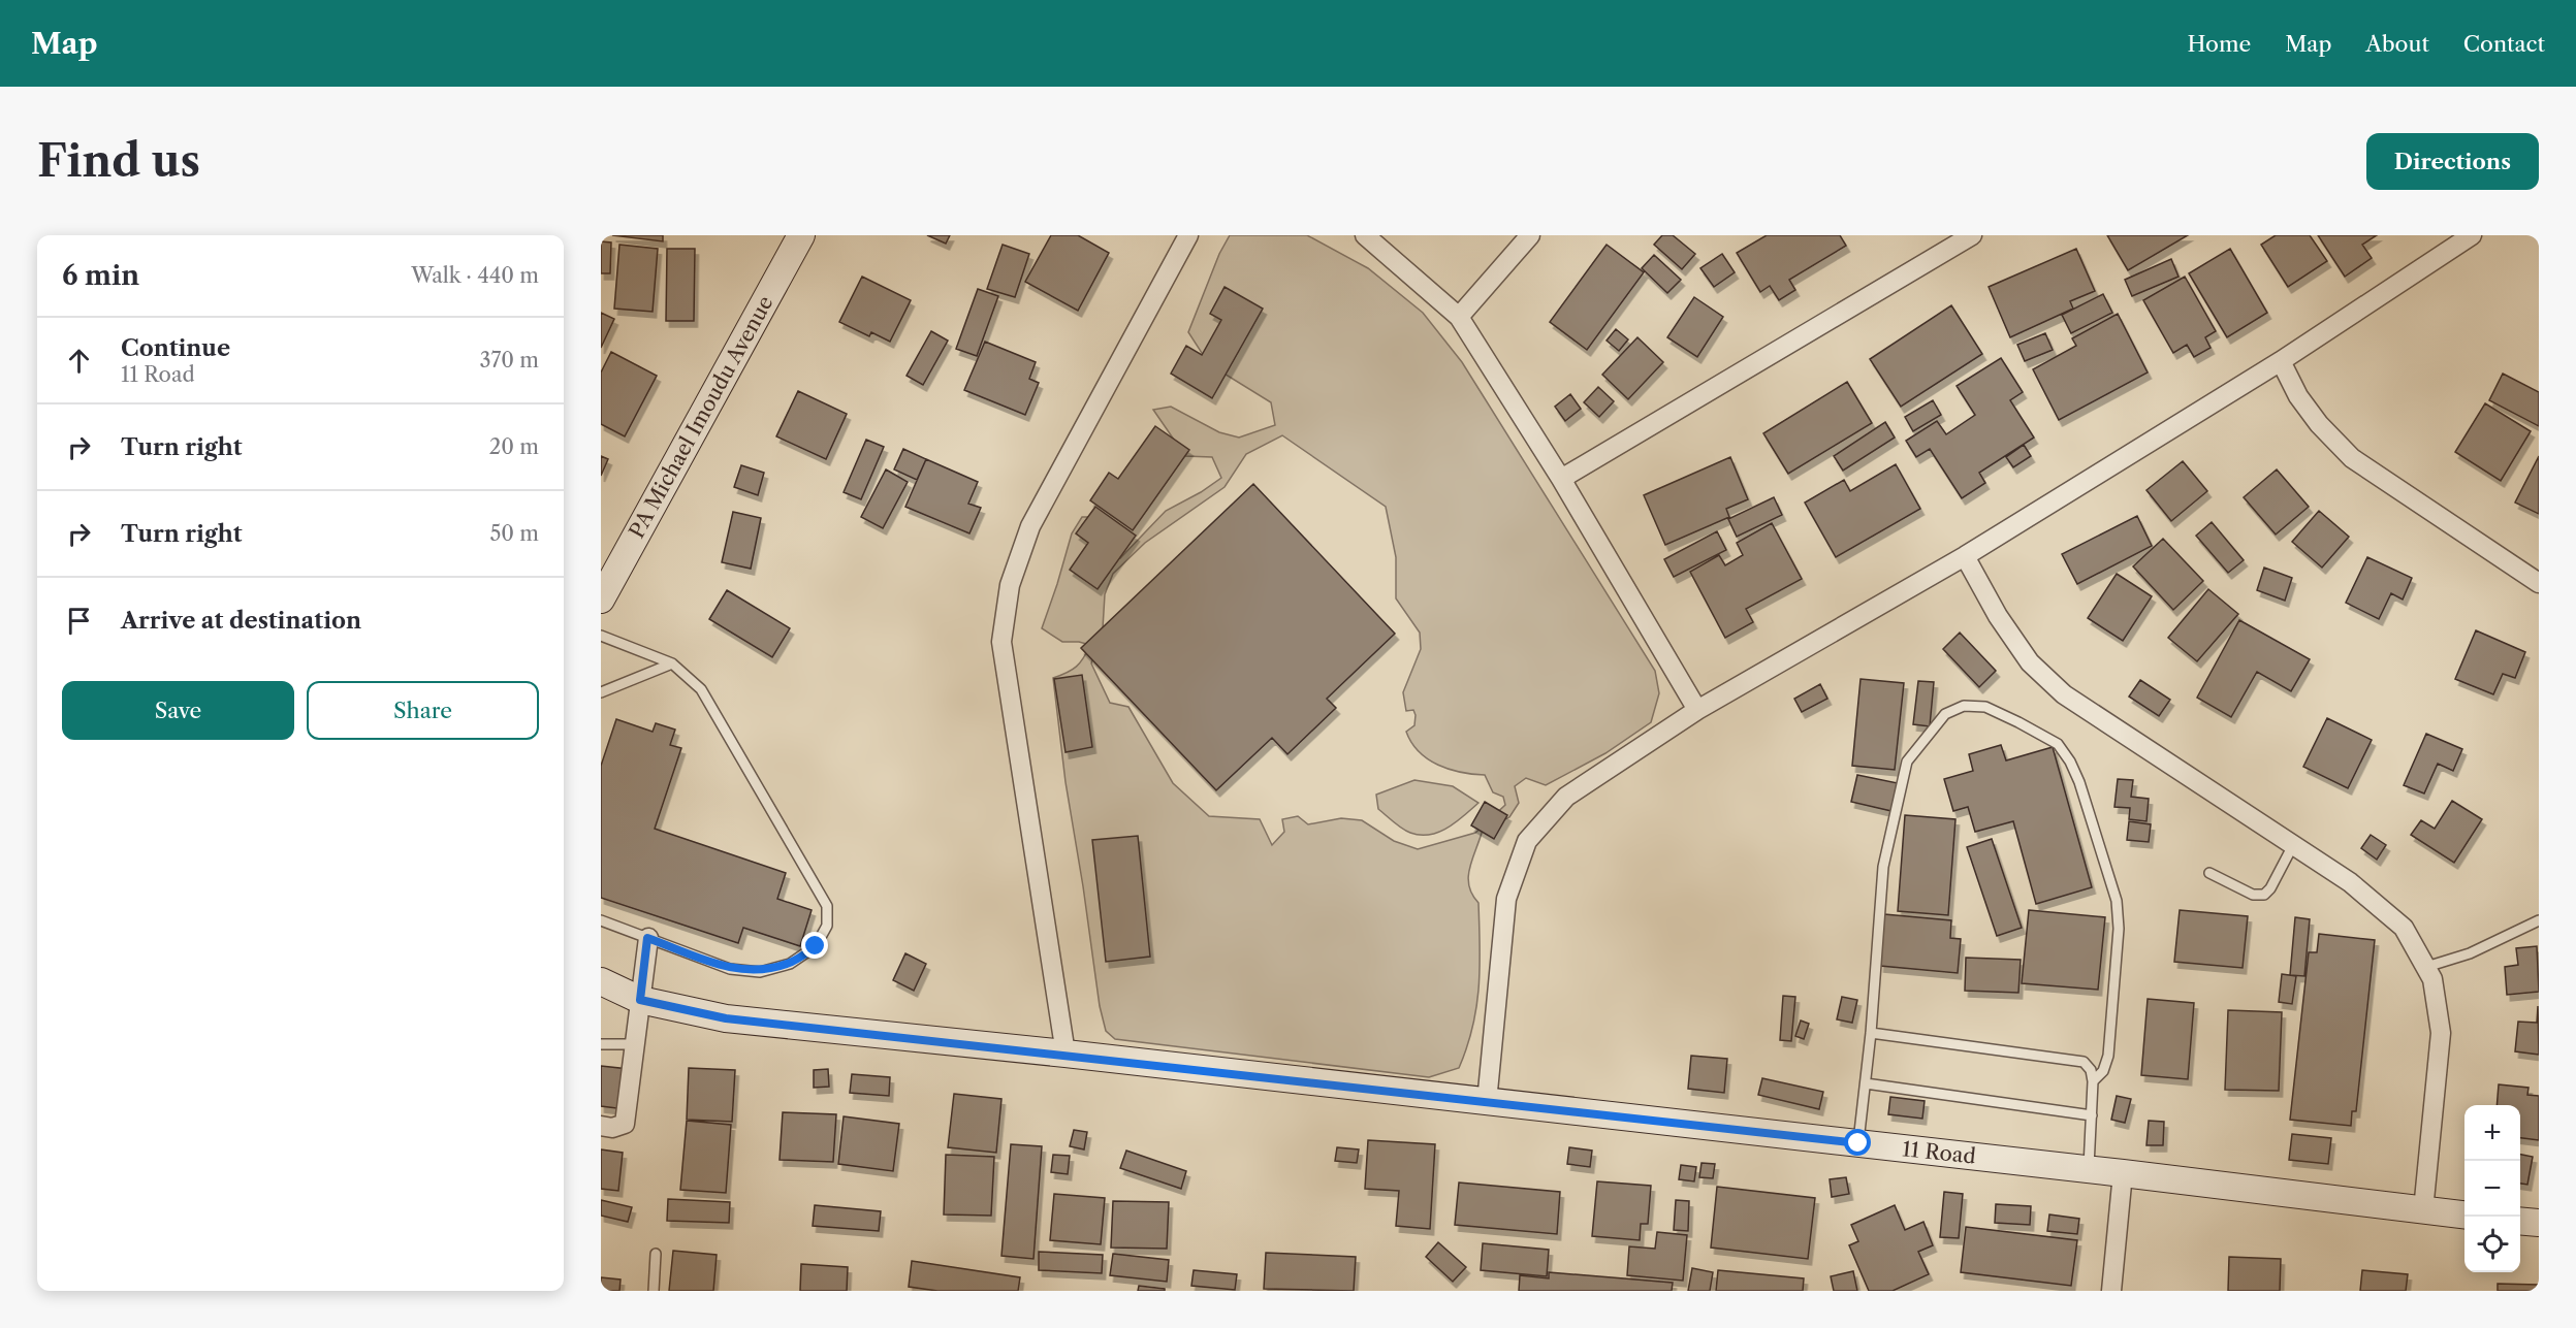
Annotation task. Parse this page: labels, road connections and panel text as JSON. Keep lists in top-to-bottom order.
{
  "streets": {
    "street": ["PA Michael Imoudu Avenue", "11 Road"]
  },
  "page": {
    "header": "Map",
    "nav": [
      "Home",
      "Map",
      "About",
      "Contact"
    ],
    "buttons": [
      "Directions",
      ["Save", "Share"]
    ],
    "title": "Find us",
    "heading": ["6 min", "Walk · 440 m"],
    "list": [
      ["Continue", "11 Road", "370 m"],
      ["Turn right", "20 m"],
      ["Turn right", "50 m"],
      "Arrive at destination"
    ],
    "map_buttons": ["+", "−"]
  }
}
